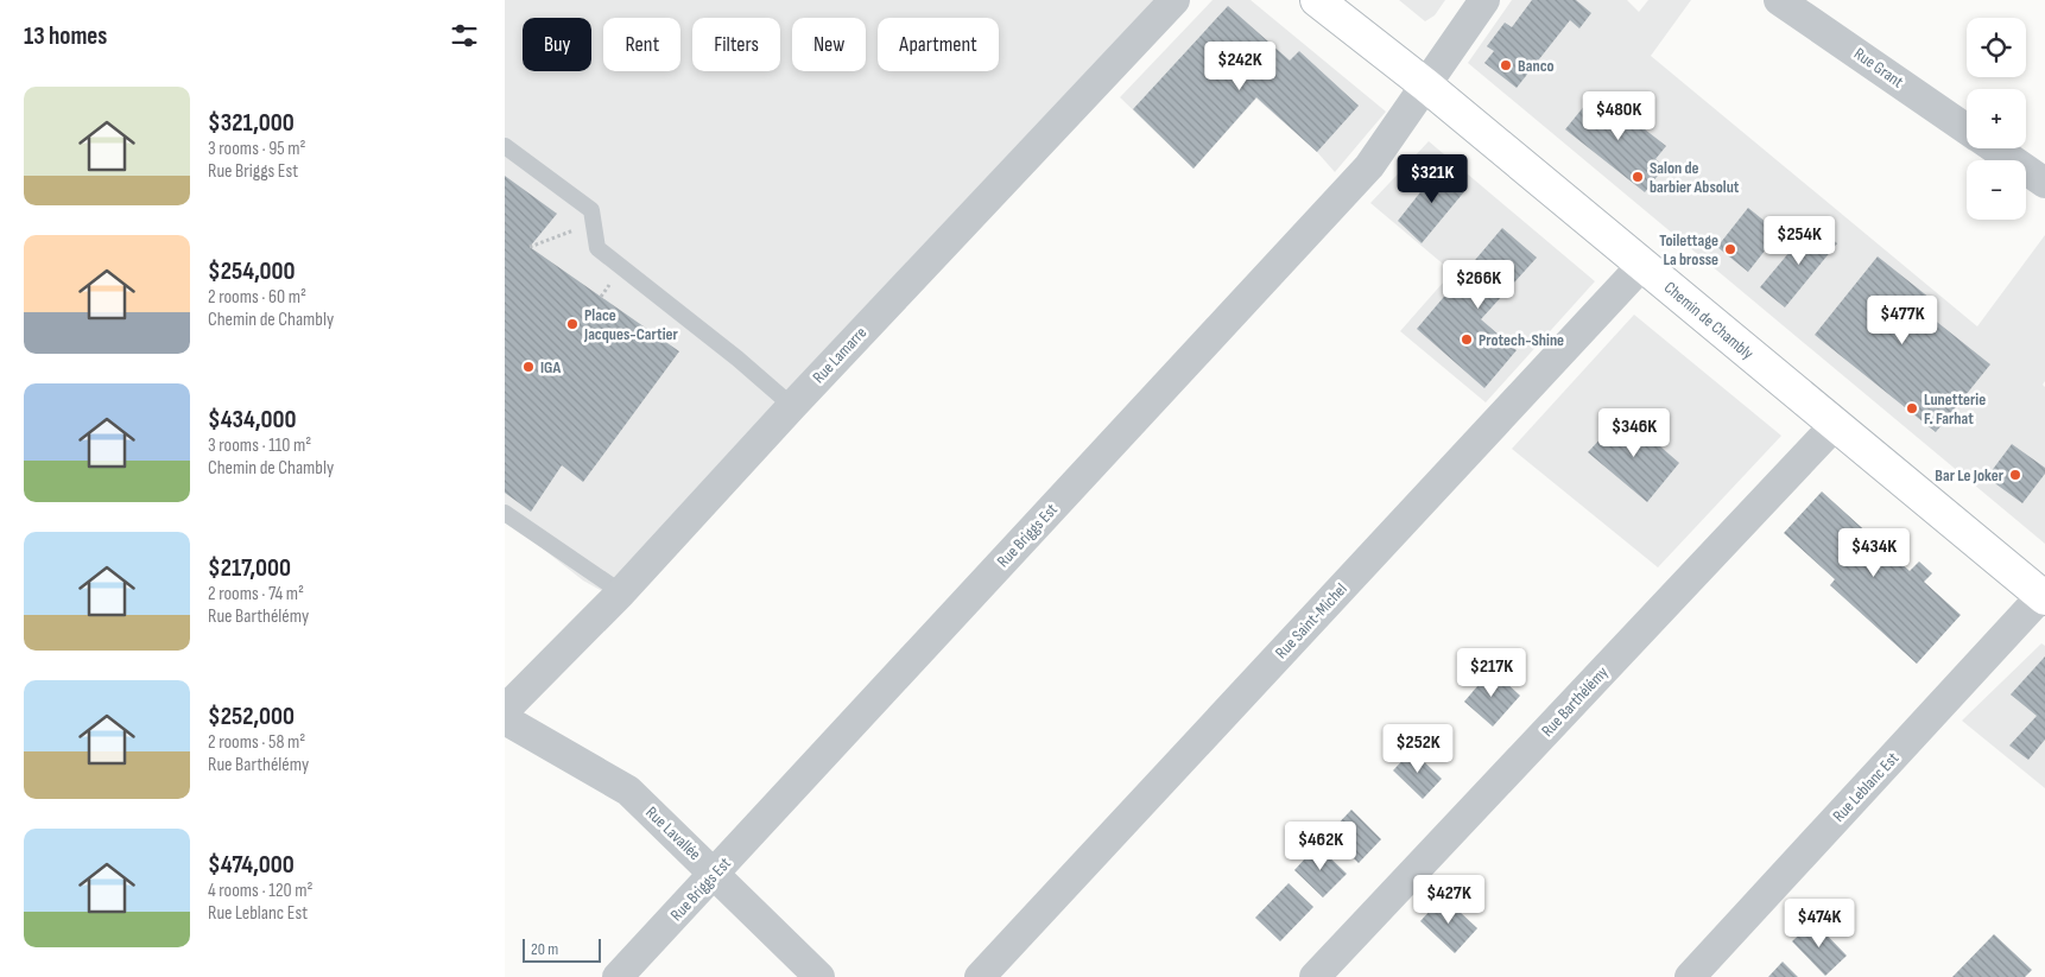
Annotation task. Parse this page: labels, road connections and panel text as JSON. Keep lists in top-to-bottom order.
{
  "streets": {
    "main road": ["Chemin de Chambly"],
    "street": [
      "Rue Grant",
      "Rue Lamarre",
      "Rue Briggs Est",
      "Rue Saint-Michel",
      "Rue Barthélémy",
      "Rue Leblanc Est",
      "Rue Lavallée"
    ]
  },
  "crossings": [
    ["Chemin de Chambly", "Rue Briggs Est"],
    ["Chemin de Chambly", "Rue Saint-Michel"],
    ["Chemin de Chambly", "Rue Barthélémy"],
    ["Chemin de Chambly", "Rue Leblanc Est"],
    ["Rue Briggs Est", "Rue Lavallée"]
  ],
  "places": [
    "Banco",
    "Salon de barbier Absolut",
    "Toilettage La brosse",
    "Place Jacques-Cartier",
    "Protech-Shine",
    "IGA",
    "Lunetterie F. Farhat",
    "Bar Le Joker"
  ],
  "scale_bar": "20 m",
  "page": {
    "heading": "13 homes",
    "map_buttons": ["+", "−"],
    "chip": [
      "Buy",
      "Rent",
      "Filters",
      "New",
      "Apartment"
    ],
    "price": [
      "$242K",
      "$480K",
      "$321K",
      "$254K",
      "$266K",
      "$477K",
      "$346K",
      "$434K",
      "$217K",
      "$252K",
      "$462K",
      "$427K",
      "$474K"
    ],
    "list": [
      {
        "name": "$321,000",
        "note": "3 rooms · 95 m² · Rue Briggs Est"
      },
      {
        "name": "$254,000",
        "note": "2 rooms · 60 m² · Chemin de Chambly"
      },
      {
        "name": "$434,000",
        "note": "3 rooms · 110 m² · Chemin de Chambly"
      },
      {
        "name": "$217,000",
        "note": "2 rooms · 74 m² · Rue Barthélémy"
      },
      {
        "name": "$252,000",
        "note": "2 rooms · 58 m² · Rue Barthélémy"
      },
      {
        "name": "$474,000",
        "note": "4 rooms · 120 m² · Rue Leblanc Est"
      }
    ],
    "scale": "20 m"
  }
}
